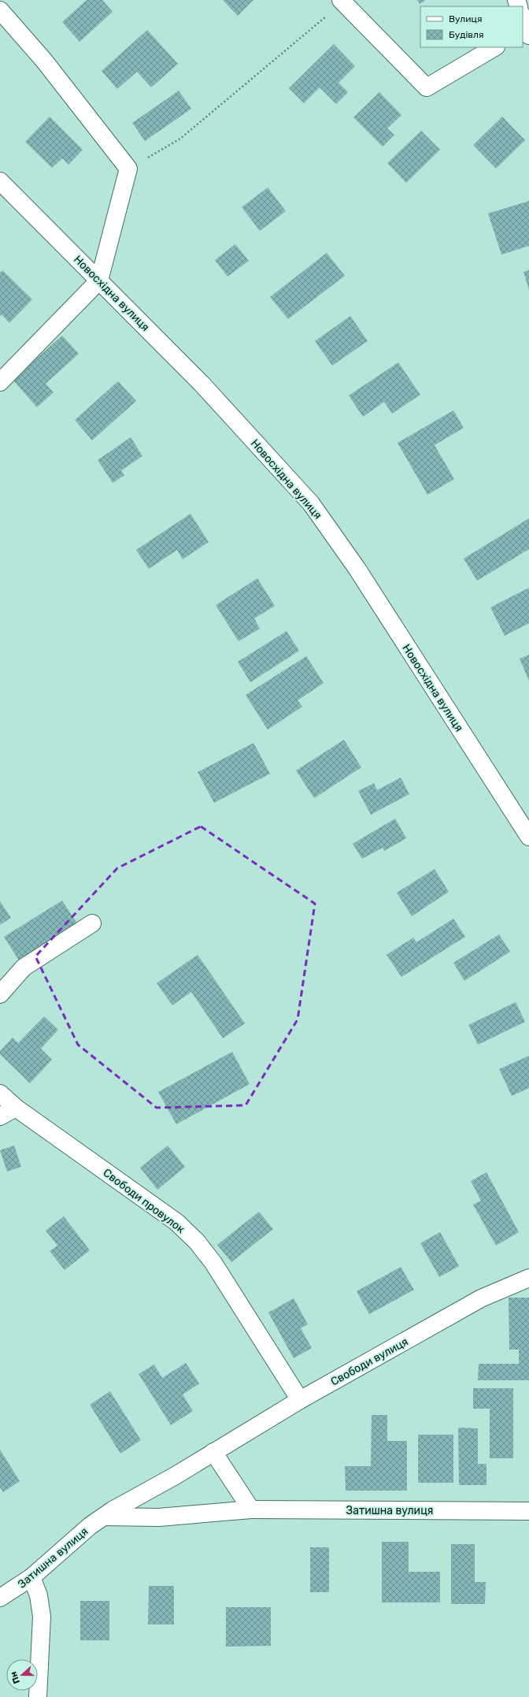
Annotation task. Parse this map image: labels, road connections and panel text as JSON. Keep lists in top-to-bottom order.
{
  "streets": {
    "street": [
      "Новосхідна вулиця",
      "Свободи провулок",
      "Свободи вулиця",
      "Затишна вулиця"
    ]
  },
  "crossings": [
    ["Свободи провулок", "Свободи вулиця"],
    ["Свободи вулиця", "Затишна вулиця"]
  ],
  "legend": ["Вулиця", "Будівля"],
  "north": "left"
}
